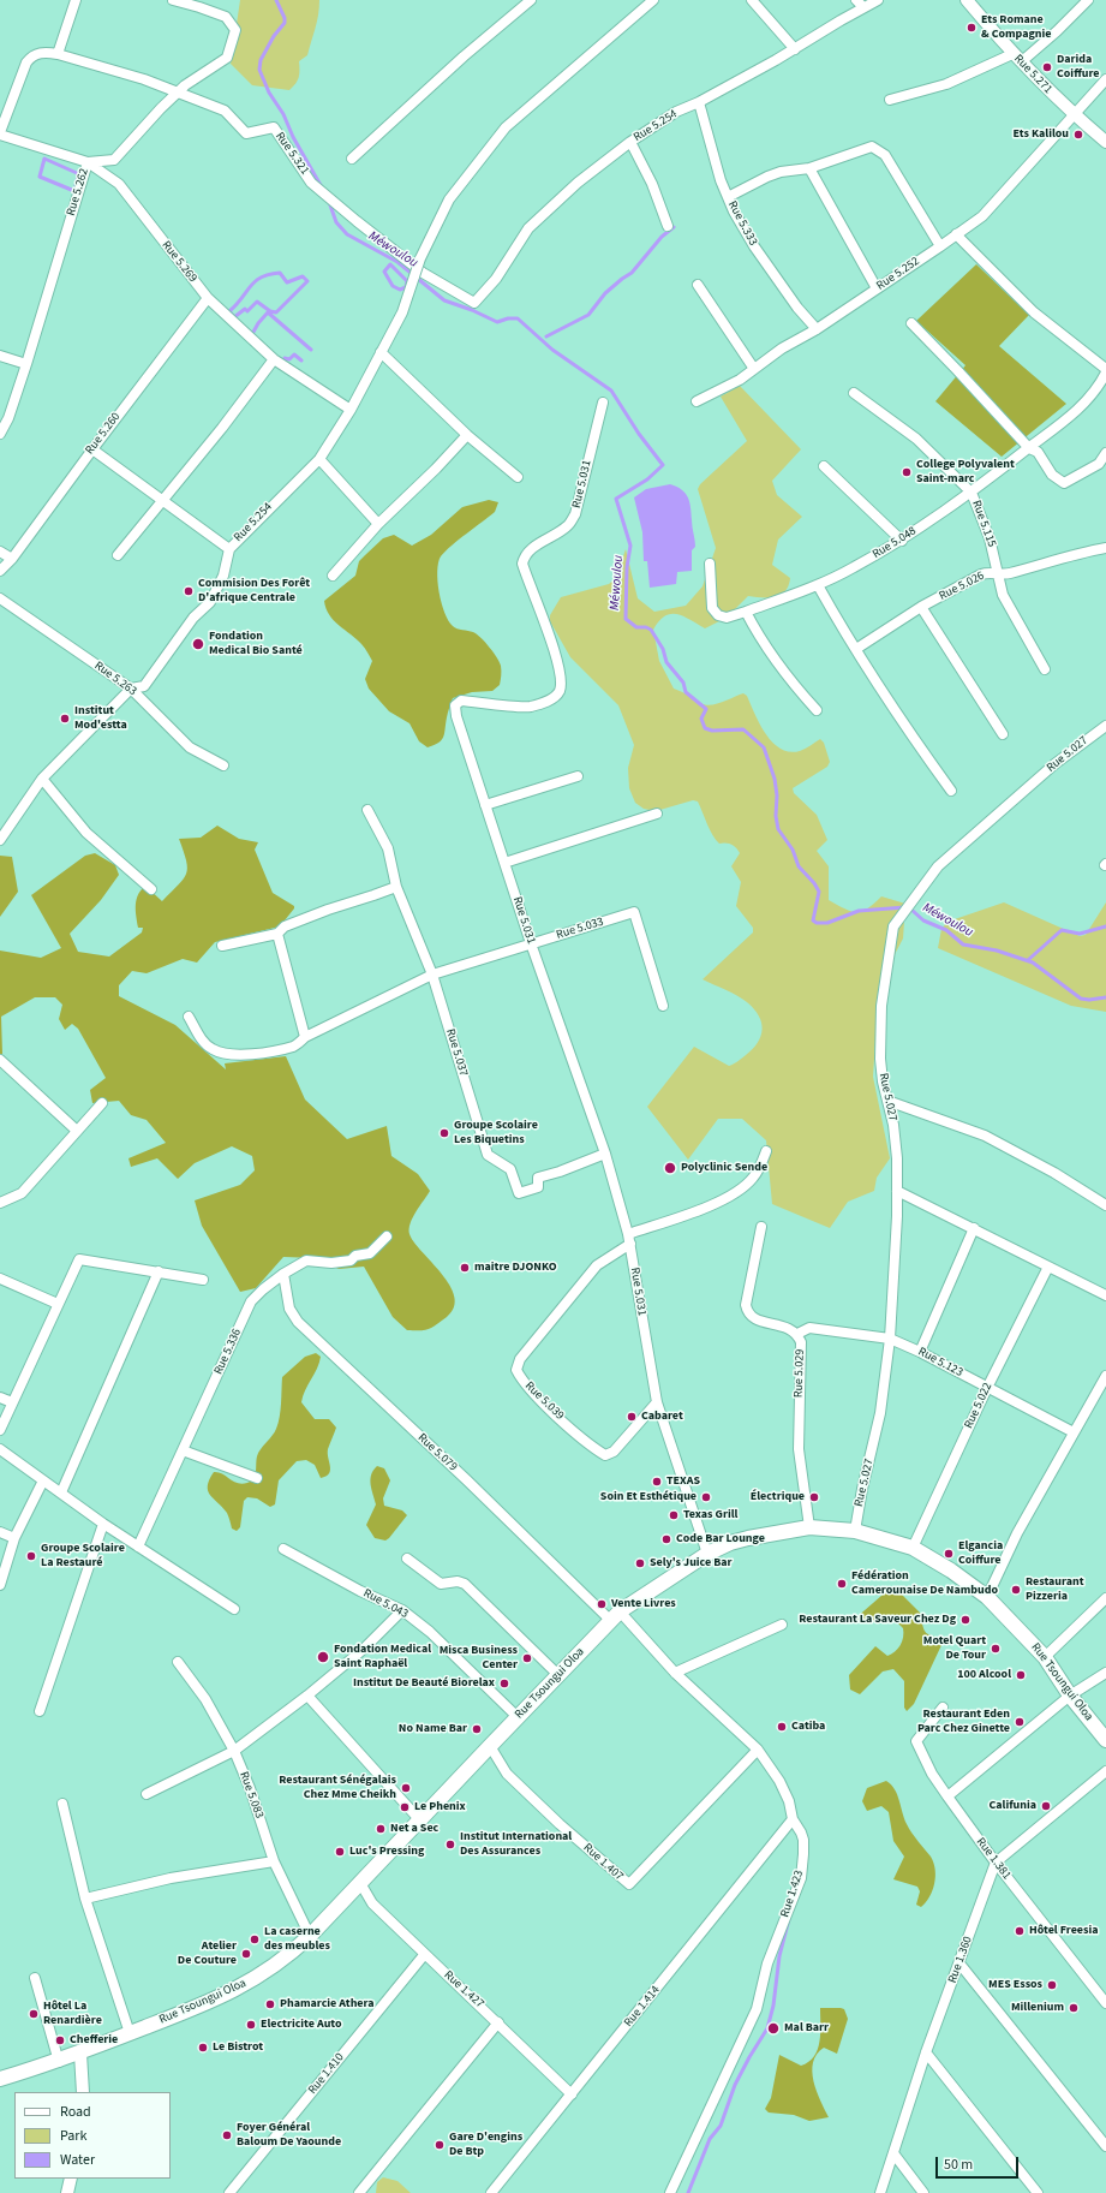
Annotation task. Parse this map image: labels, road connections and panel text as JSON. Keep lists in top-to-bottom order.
{
  "streets": {
    "main road": ["Rue Tsoungui Oloa"],
    "street": [
      "Rue 5.271",
      "Rue 5.254",
      "Rue 5.321",
      "Rue 5.262",
      "Rue 5.333",
      "Rue 5.269",
      "Rue 5.252",
      "Rue 5.260",
      "Rue 5.031",
      "Rue 5.115",
      "Rue 5.048",
      "Rue 5.026",
      "Rue 5.263",
      "Rue 5.027",
      "Rue 5.033",
      "Rue 5.037",
      "Rue 5.336",
      "Rue 5.123",
      "Rue 5.029",
      "Rue 5.039",
      "Rue 5.022",
      "Rue 5.079",
      "Rue 5.043",
      "Rue 5.083",
      "Rue 1.381",
      "Rue 1.407",
      "Rue 1.423",
      "Rue 1.360",
      "Rue 1.427",
      "Rue 1.414",
      "Rue 1.410"
    ]
  },
  "crossings": [
    ["Rue 5.271", "Rue 5.252"],
    ["Rue 5.254", "Rue 5.321"],
    ["Rue 5.254", "Rue 5.333"],
    ["Rue 5.254", "Rue 5.269"],
    ["Rue 5.254", "Rue 5.263"],
    ["Rue 5.321", "Rue 5.262"],
    ["Rue 5.321", "Rue 5.269"],
    ["Rue 5.262", "Rue 5.269"],
    ["Rue 5.333", "Rue 5.252"],
    ["Rue 5.269", "Rue 5.260"],
    ["Rue 5.031", "Rue 5.033"],
    ["Rue 5.031", "Rue 5.037"],
    ["Rue 5.031", "Rue 5.039"],
    ["Rue 5.031", "Rue Tsoungui Oloa"],
    ["Rue 5.115", "Rue 5.048"],
    ["Rue 5.115", "Rue 5.026"],
    ["Rue 5.027", "Rue 5.123"],
    ["Rue 5.027", "Rue Tsoungui Oloa"],
    ["Rue 5.033", "Rue 5.037"],
    ["Rue 5.336", "Rue 5.079"],
    ["Rue 5.123", "Rue 5.029"],
    ["Rue 5.123", "Rue 5.022"],
    ["Rue 5.029", "Rue Tsoungui Oloa"],
    ["Rue 5.022", "Rue Tsoungui Oloa"],
    ["Rue 5.079", "Rue Tsoungui Oloa"],
    ["Rue 5.079", "Rue 1.423"],
    ["Rue 5.043", "Rue Tsoungui Oloa"],
    ["Rue Tsoungui Oloa", "Rue 5.083"],
    ["Rue Tsoungui Oloa", "Rue 1.407"],
    ["Rue Tsoungui Oloa", "Rue 1.423"],
    ["Rue Tsoungui Oloa", "Rue 1.427"],
    ["Rue 1.381", "Rue 1.360"],
    ["Rue 1.407", "Rue 1.423"],
    ["Rue 1.423", "Rue 1.414"],
    ["Rue 1.427", "Rue 1.414"],
    ["Rue 1.427", "Rue 1.410"]
  ],
  "water": ["Méwoulou"],
  "places": [
    "Ets Romane & Compagnie",
    "Darida Coiffure",
    "Ets Kalilou",
    "College Polyvalent Saint-marc",
    "Commision Des Forêt D'afrique Centrale",
    "Fondation Medical Bio Santé",
    "Institut Mod'estta",
    "Groupe Scolaire Les Biquetins",
    "Polyclinic Sende",
    "maitre DJONKO",
    "Cabaret",
    "TEXAS",
    "Soin Et Esthétique",
    "Électrique",
    "Texas Grill",
    "Code Bar Lounge",
    "Elgancia Coiffure",
    "Groupe Scolaire La Restauré",
    "Sely's Juice Bar",
    "Fédération Camerounaise De Nambudo",
    "Restaurant Pizzeria",
    "Vente Livres",
    "Restaurant La Saveur Chez Dg",
    "Motel Quart De Tour",
    "Fondation Medical Saint Raphaël",
    "Misca Business Center",
    "100 Alcool",
    "Institut De Beauté Biorelax",
    "Restaurant Eden Parc Chez Ginette",
    "Catiba",
    "No Name Bar",
    "Restaurant Sénégalais Chez Mme Cheikh",
    "Califunia",
    "Le Phenix",
    "Net a Sec",
    "Institut International Des Assurances",
    "Luc's Pressing",
    "Hôtel Freesia",
    "La caserne des meubles",
    "Atelier De Couture",
    "MES Essos",
    "Phamarcie Athera",
    "Millenium",
    "Hôtel La Renardière",
    "Electricite Auto",
    "Mal Barr",
    "Chefferie",
    "Le Bistrot",
    "Foyer Général Baloum De Yaounde",
    "Gare D'engins De Btp"
  ],
  "legend": ["Road", "Park", "Water"],
  "scale_bar": "50 m"
}
